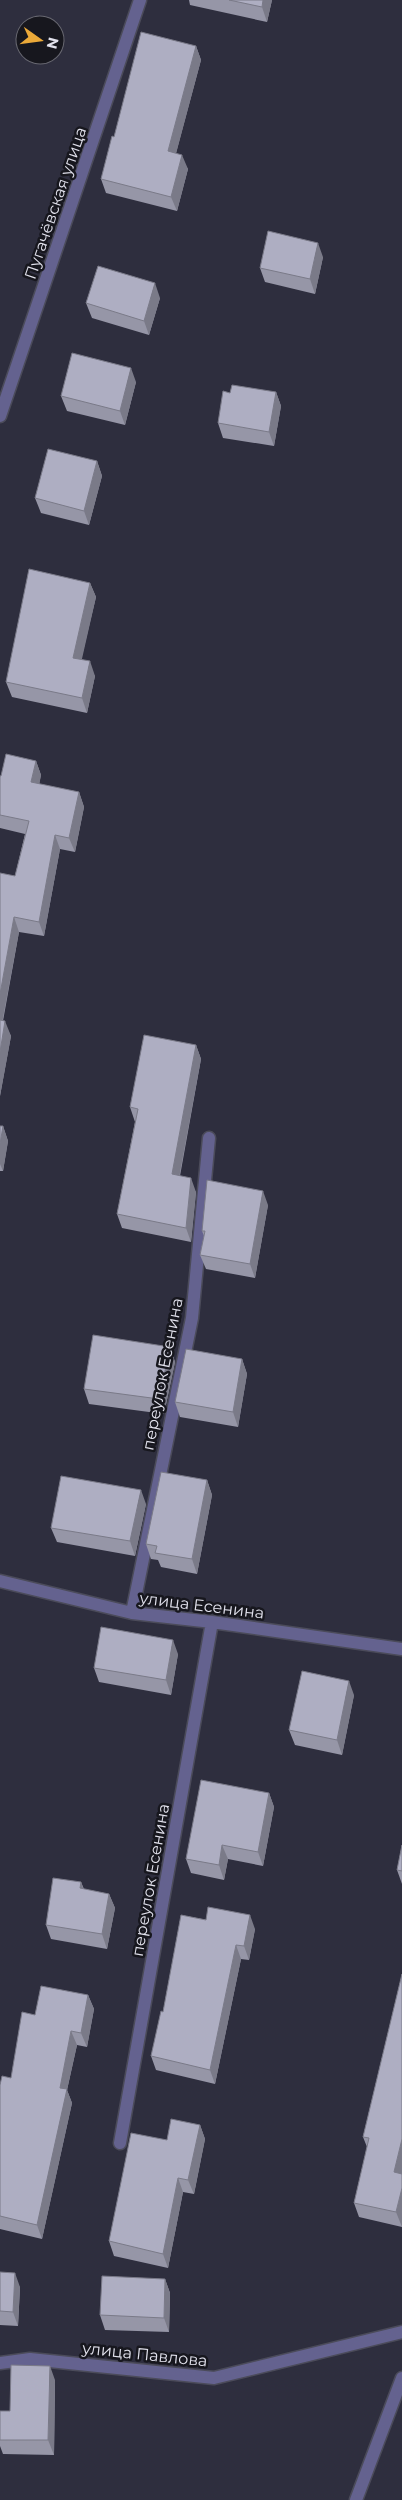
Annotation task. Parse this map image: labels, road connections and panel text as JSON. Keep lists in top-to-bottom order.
{
  "streets": {
    "street": [
      "Пугачёвская улица",
      "переулок Есенина",
      "улица Есенина",
      "улица Павлова"
    ]
  },
  "crossings": [
    ["переулок Есенина", "улица Есенина"]
  ],
  "north": "right"
}
